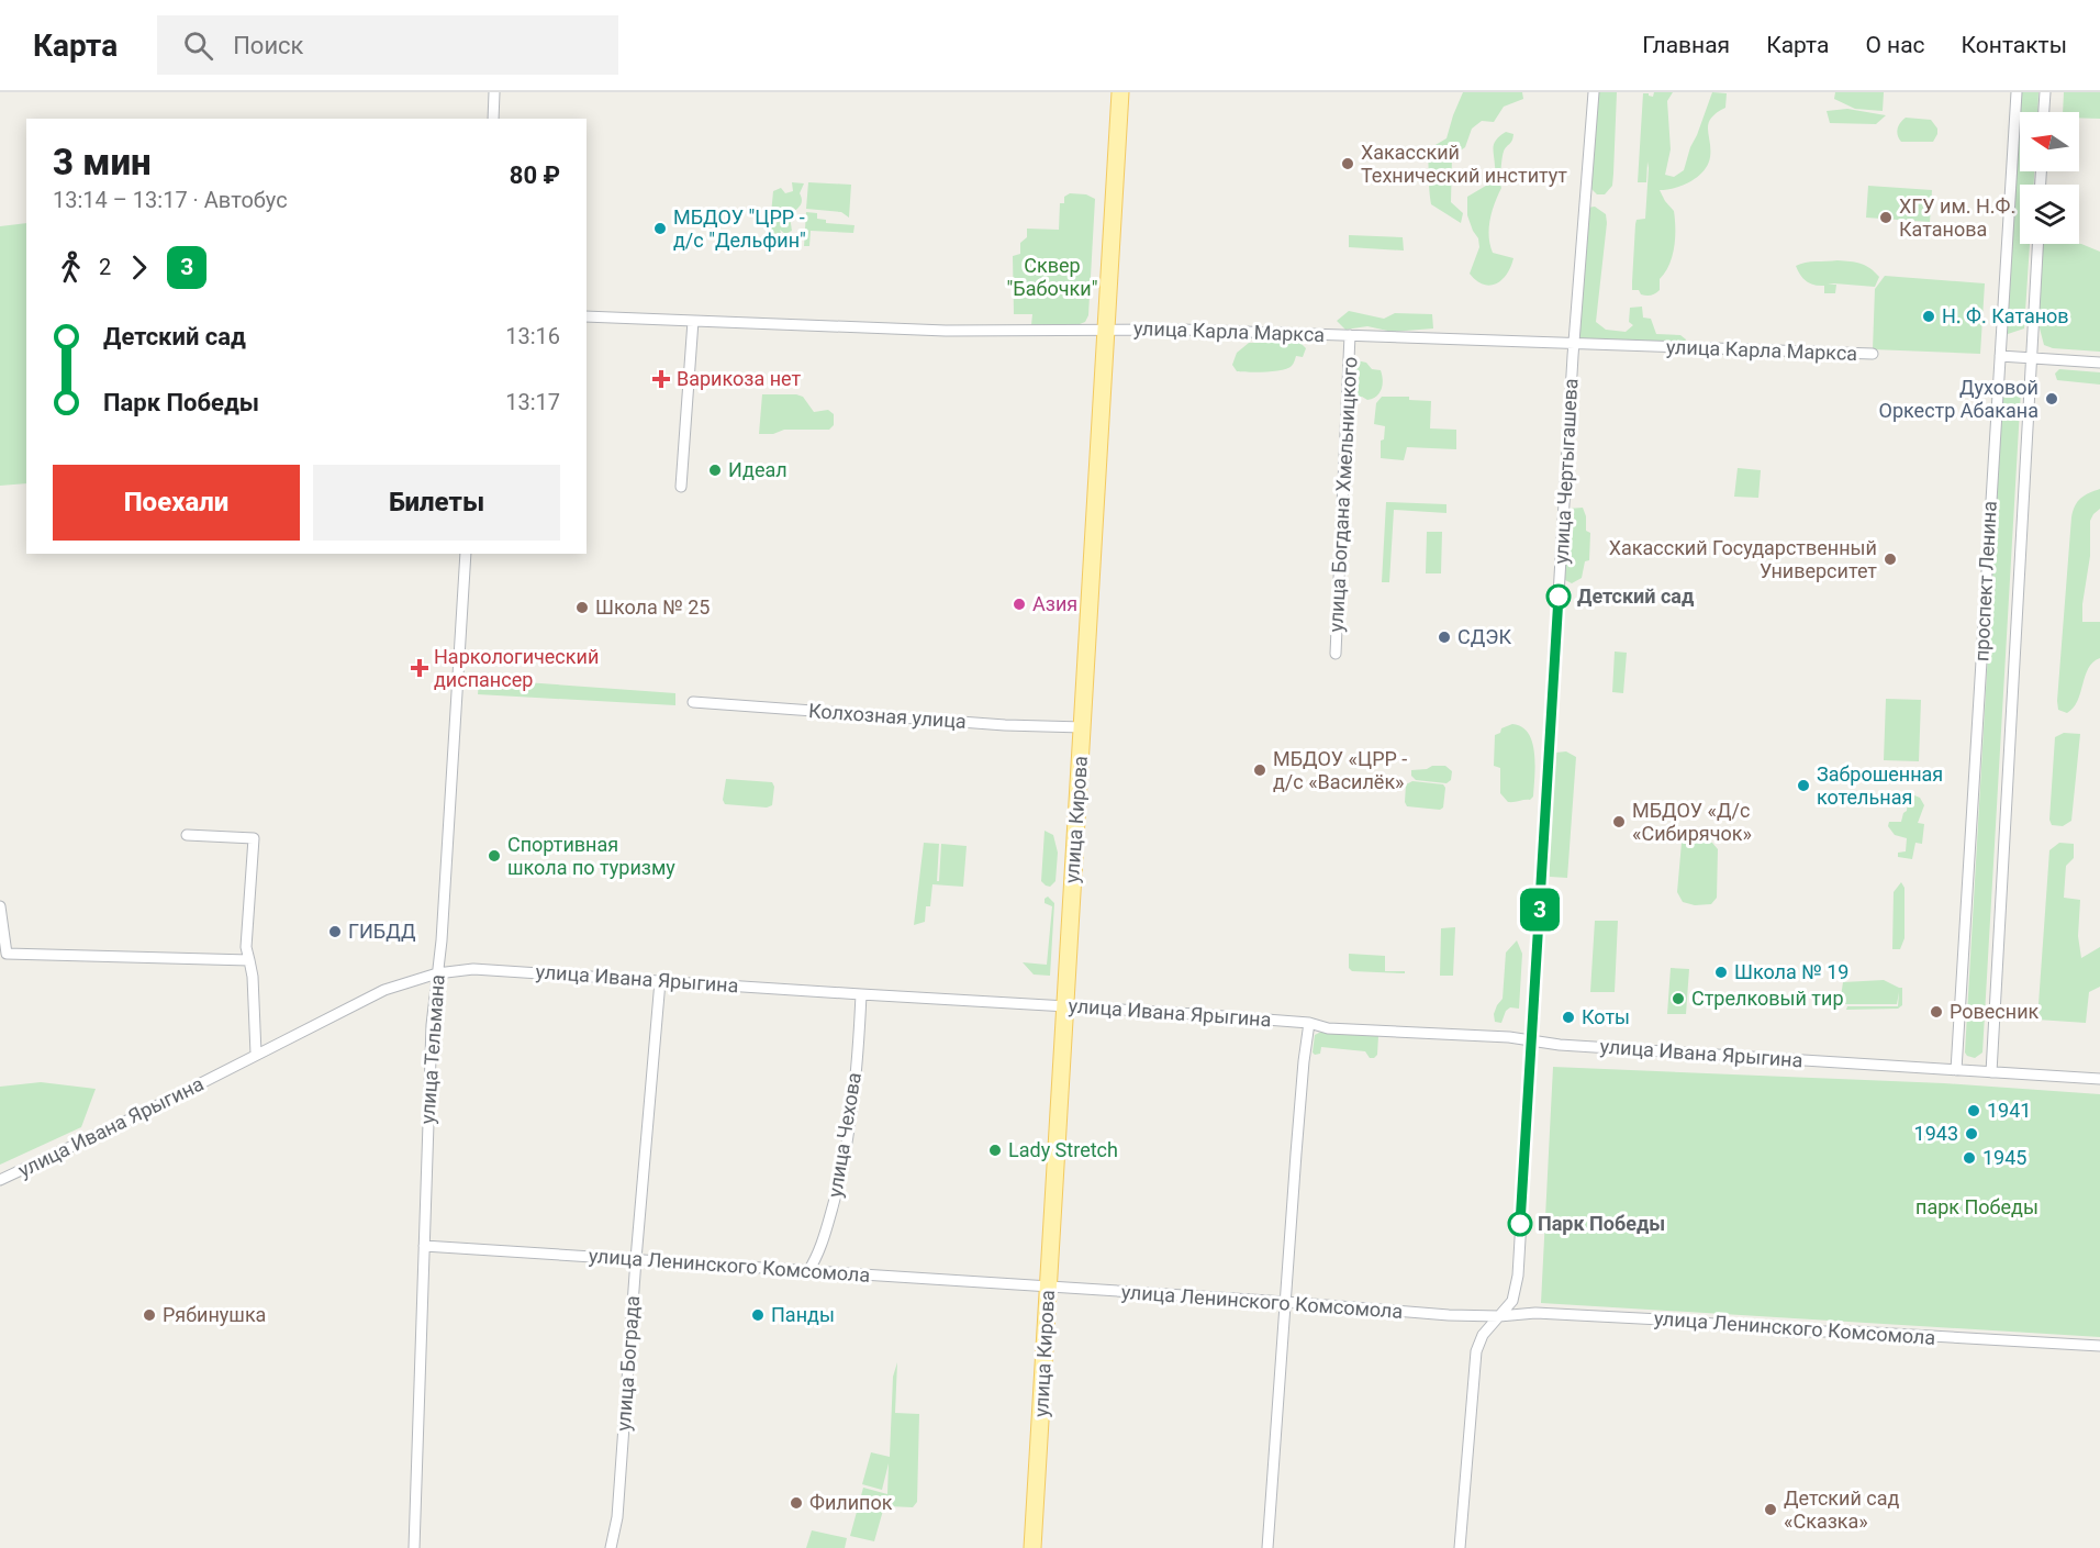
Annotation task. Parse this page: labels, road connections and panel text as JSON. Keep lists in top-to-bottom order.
{
  "streets": {
    "main road": ["улица Кирова"],
    "street": [
      "улица Карла Маркса",
      "улица Чертыгашева",
      "улица Богдана Хмельницкого",
      "проспект Ленина",
      "Колхозная улица",
      "улица Ивана Ярыгина",
      "улица Тельмана",
      "улица Чехова",
      "улица Ленинского Комсомола",
      "улица Бограда"
    ]
  },
  "crossings": [
    ["улица Карла Маркса", "улица Чертыгашева"],
    ["улица Карла Маркса", "улица Богдана Хмельницкого"],
    ["улица Карла Маркса", "улица Кирова"],
    ["улица Чертыгашева", "улица Ивана Ярыгина"],
    ["улица Чертыгашева", "улица Ленинского Комсомола"],
    ["проспект Ленина", "улица Ивана Ярыгина"],
    ["Колхозная улица", "улица Кирова"],
    ["улица Кирова", "улица Ивана Ярыгина"],
    ["улица Кирова", "улица Ленинского Комсомола"],
    ["улица Ивана Ярыгина", "улица Тельмана"],
    ["улица Ивана Ярыгина", "улица Чехова"],
    ["улица Ивана Ярыгина", "улица Бограда"],
    ["улица Тельмана", "улица Ленинского Комсомола"],
    ["улица Чехова", "улица Ленинского Комсомола"],
    ["улица Ленинского Комсомола", "улица Бограда"]
  ],
  "parks": ["Сквер \"Бабочки\"", "парк Победы"],
  "places": {
    "other": [
      "Хакасский Технический институт",
      "ХГУ им. Н.Ф. Катанова",
      "МБДОУ \"ЦРР - д/с \"Дельфин\"",
      "Н. Ф. Катанов",
      "Духовой Оркестр Абакана",
      "Идеал",
      "Хакасский Государственный Университет",
      "Детский сад",
      "Азия",
      "Школа № 25",
      "СДЭК",
      "МБДОУ «ЦРР - д/с «Василёк»",
      "Заброшенная котельная",
      "МБДОУ «Д/с «Сибирячок»",
      "Спортивная школа по туризму",
      "ГИБДД",
      "Школа № 19",
      "Стрелковый тир",
      "Ровесник",
      "Коты",
      "1941",
      "1943",
      "Lady Stretch",
      "1945",
      "Парк Победы",
      "Рябинушка",
      "Панды",
      "Филипок",
      "Детский сад «Сказка»"
    ],
    "health": ["Варикоза нет", "Наркологический диспансер"]
  },
  "lines": ["bus line 3"],
  "north": "left",
  "page": {
    "header": "Карта",
    "search": "Поиск",
    "nav": [
      "Главная",
      "Карта",
      "О нас",
      "Контакты"
    ],
    "on_map": "3",
    "heading": ["3 мин", "13:14 – 13:17 · Автобус", "80 ₽"],
    "legs": ["2", "3"],
    "list": [
      {
        "name": "Детский сад",
        "value": "13:16"
      },
      {
        "name": "Парк Победы",
        "value": "13:17"
      }
    ],
    "buttons": ["Поехали", "Билеты"]
  }
}
